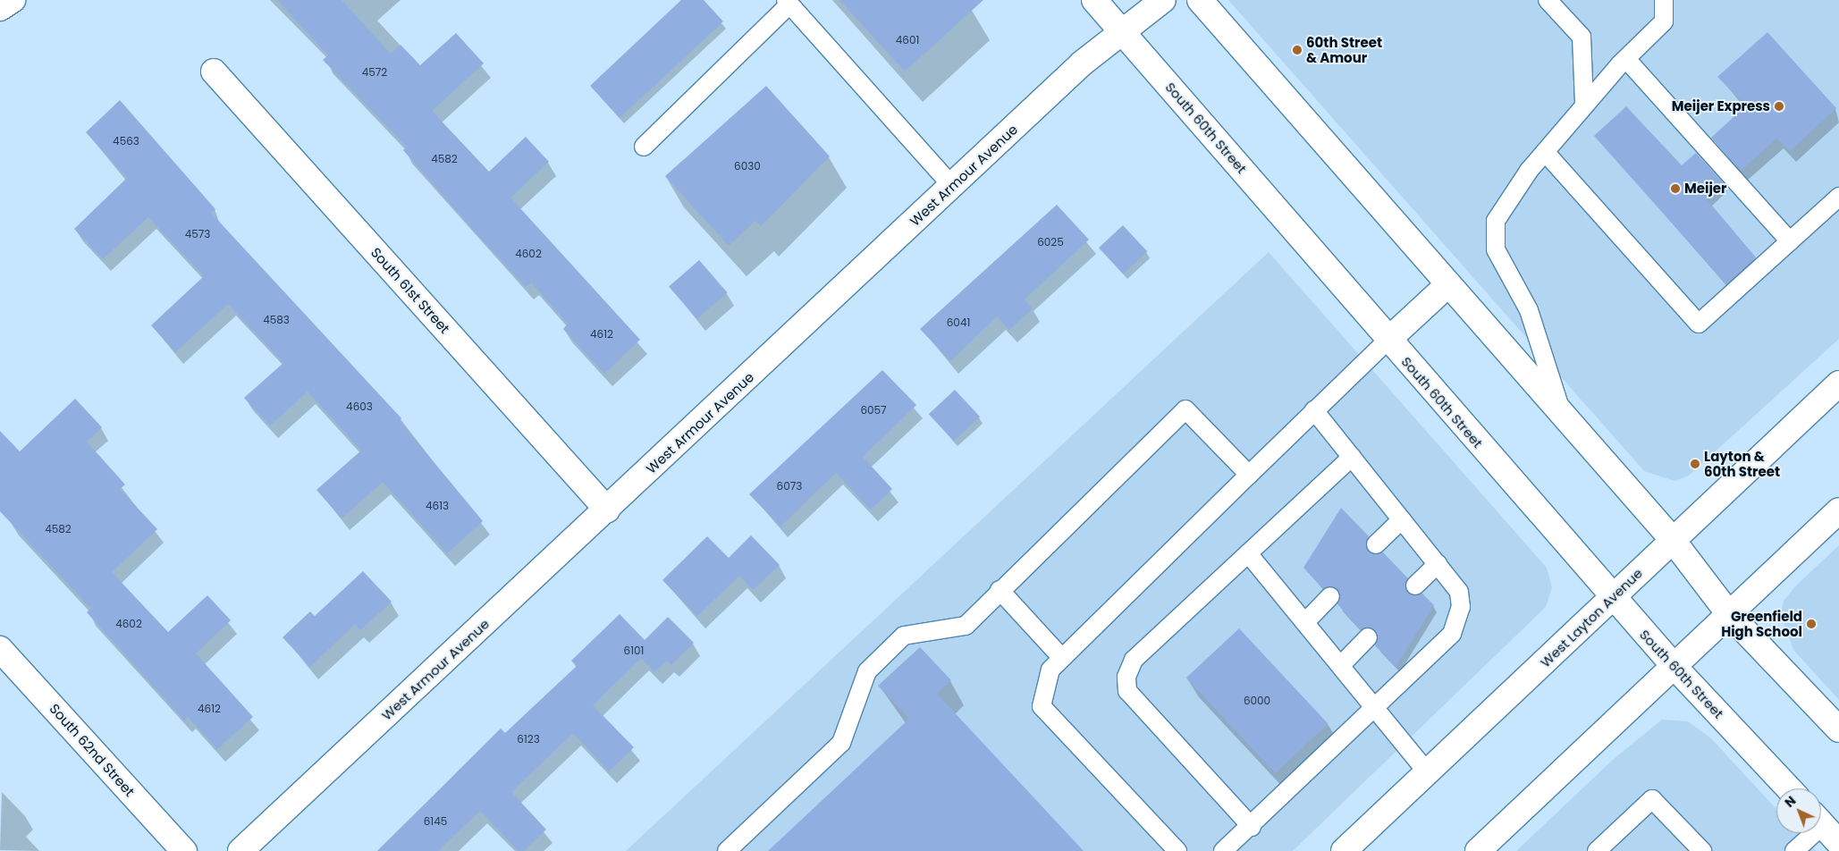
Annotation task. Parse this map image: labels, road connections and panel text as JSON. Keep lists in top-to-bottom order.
{
  "streets": {
    "main road": [
      "South 60th Street",
      "West Armour Avenue",
      "South 61st Street",
      "West Layton Avenue",
      "South 62nd Street"
    ]
  },
  "crossings": [
    ["South 60th Street", "West Armour Avenue"],
    ["South 60th Street", "West Layton Avenue"],
    ["West Armour Avenue", "South 61st Street"]
  ],
  "places": [
    "60th Street & Amour",
    "Meijer Express",
    "Meijer",
    "Layton & 60th Street",
    "Greenfield High School"
  ],
  "house_numbers": [
    "4601",
    "4572",
    "4563",
    "4582",
    "6030",
    "4573",
    "6025",
    "4602",
    "4583",
    "6041",
    "4612",
    "4603",
    "6057",
    "6073",
    "4613",
    "4582",
    "4602",
    "6101",
    "6000",
    "4612",
    "6123",
    "6145"
  ],
  "north": "top left"
}
